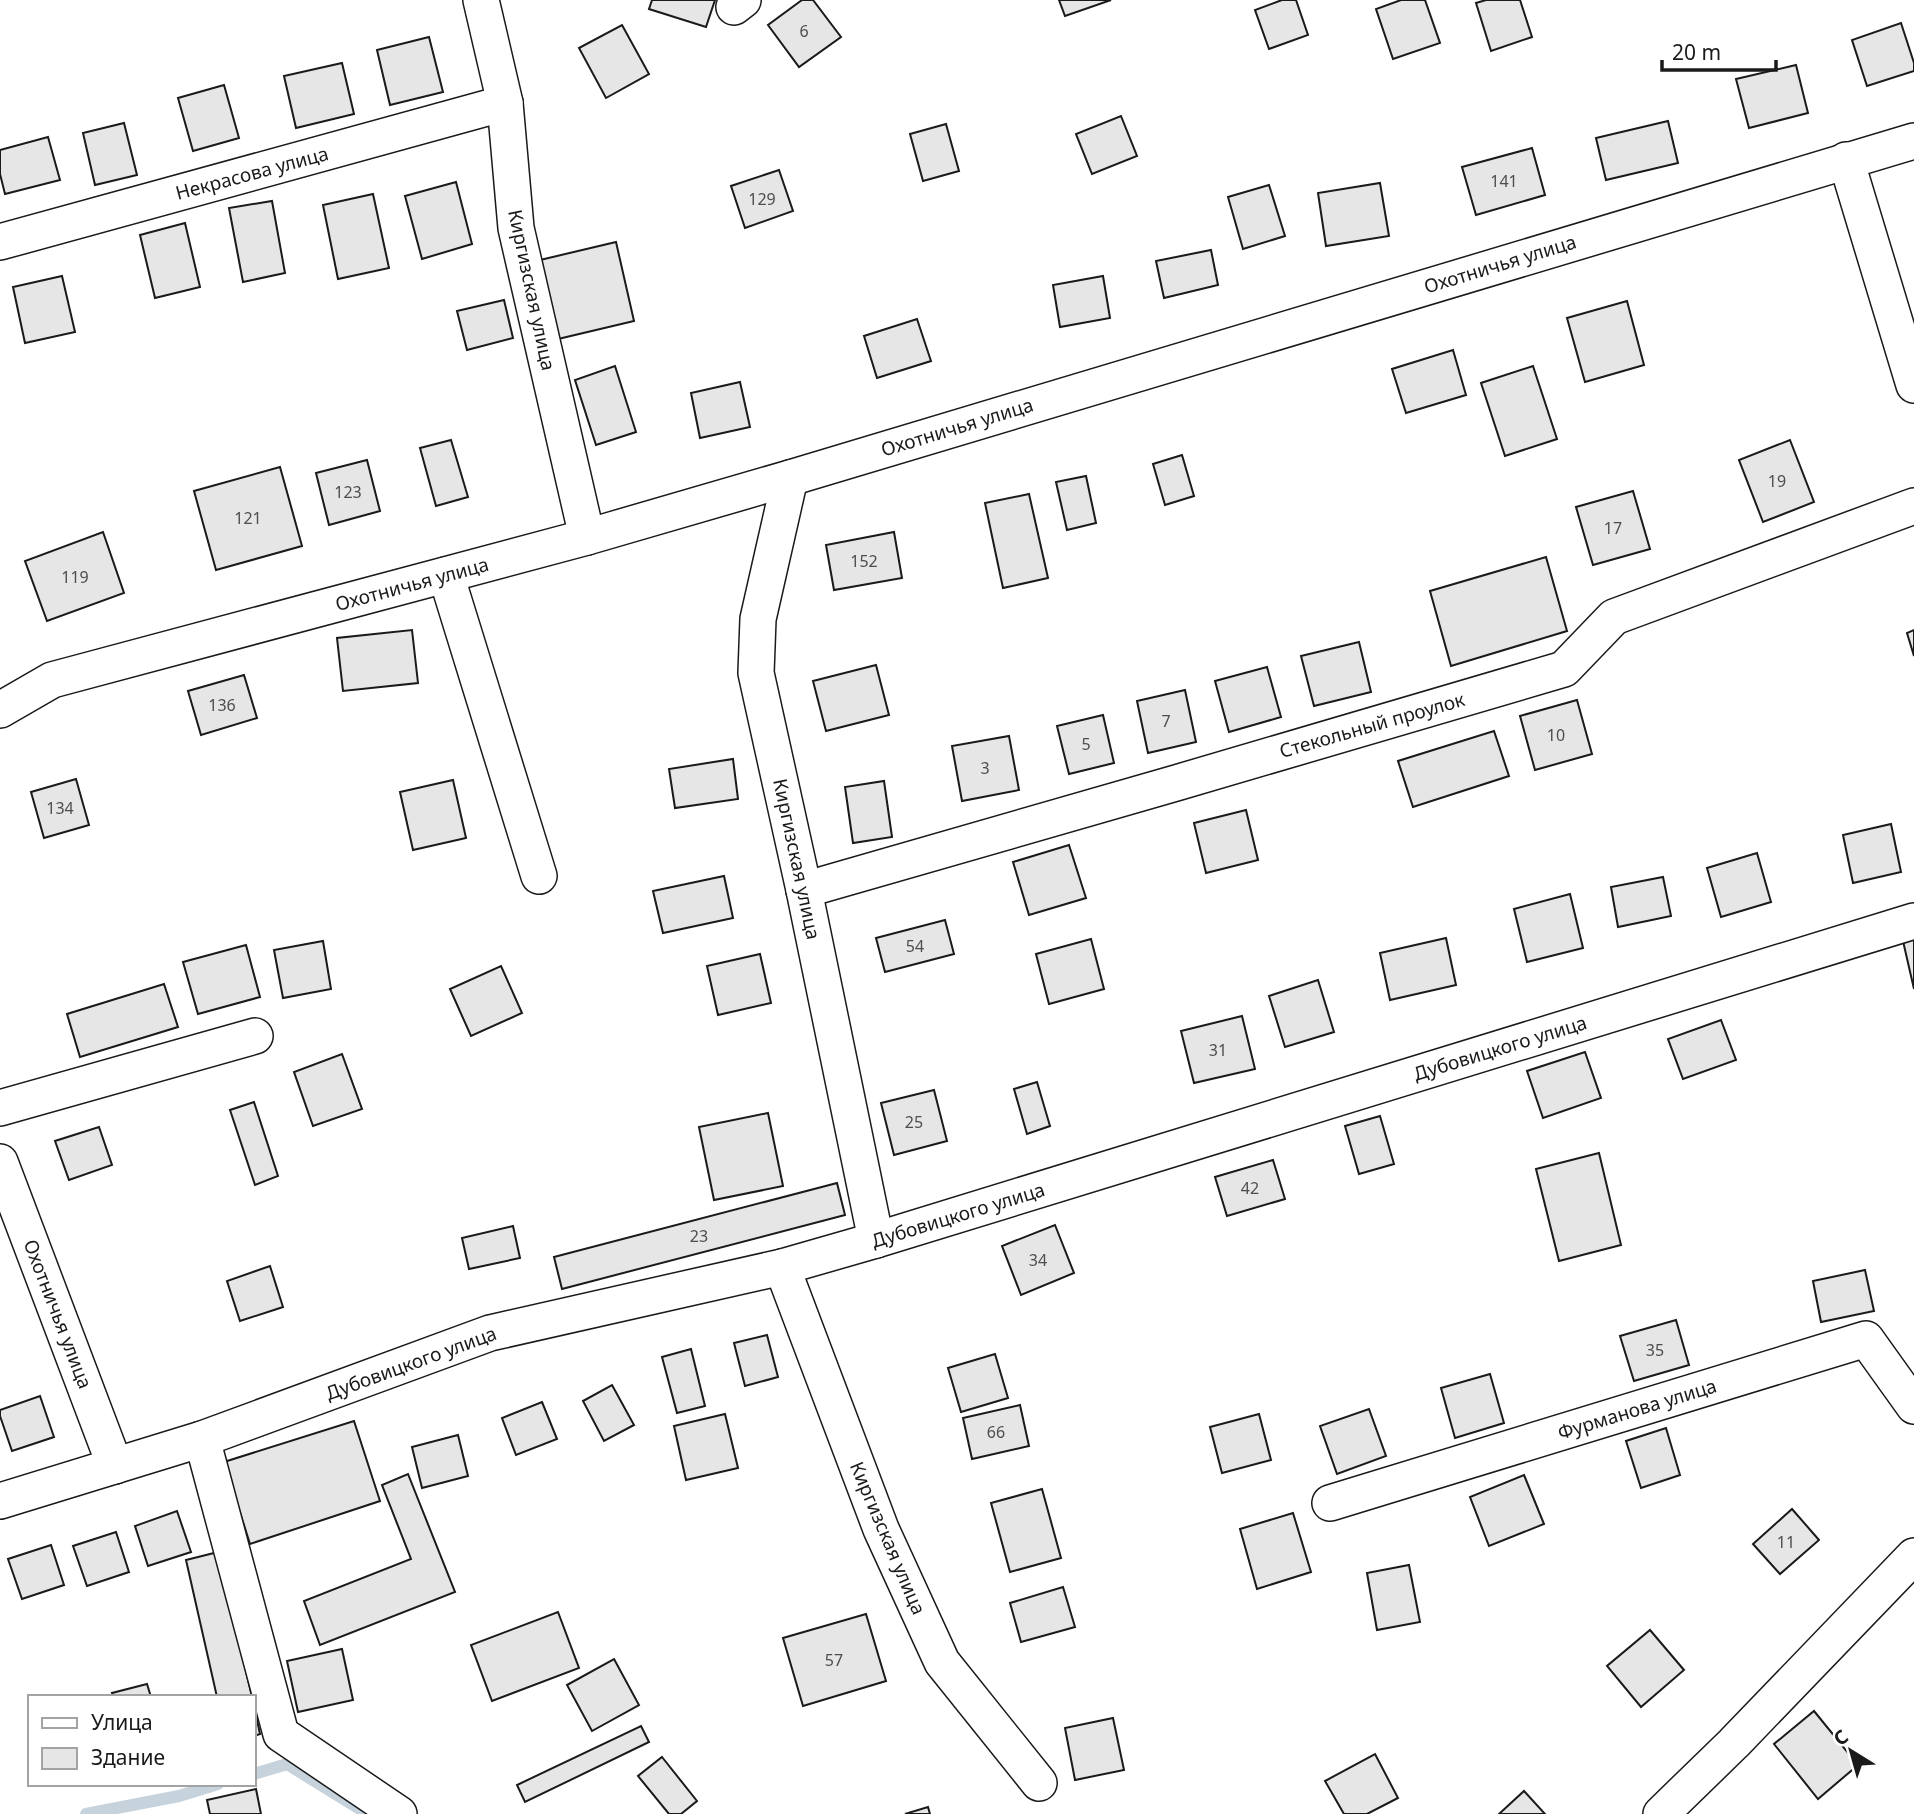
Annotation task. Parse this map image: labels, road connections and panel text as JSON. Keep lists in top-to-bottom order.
{
  "streets": {
    "street": [
      "Некрасова улица",
      "Охотничья улица",
      "Киргизская улица",
      "Стекольный проулок",
      "Дубовицкого улица",
      "Фурманова улица"
    ]
  },
  "crossings": [
    ["Некрасова улица", "Киргизская улица"],
    ["Охотничья улица", "Киргизская улица"],
    ["Охотничья улица", "Дубовицкого улица"],
    ["Киргизская улица", "Стекольный проулок"],
    ["Киргизская улица", "Дубовицкого улица"]
  ],
  "house_numbers": [
    "6",
    "141",
    "129",
    "19",
    "123",
    "121",
    "17",
    "152",
    "119",
    "136",
    "7",
    "10",
    "5",
    "3",
    "134",
    "54",
    "31",
    "25",
    "42",
    "23",
    "34",
    "35",
    "66",
    "11",
    "57"
  ],
  "legend": ["Улица", "Здание"],
  "scale_bar": "20 m",
  "north": "top left"
}
